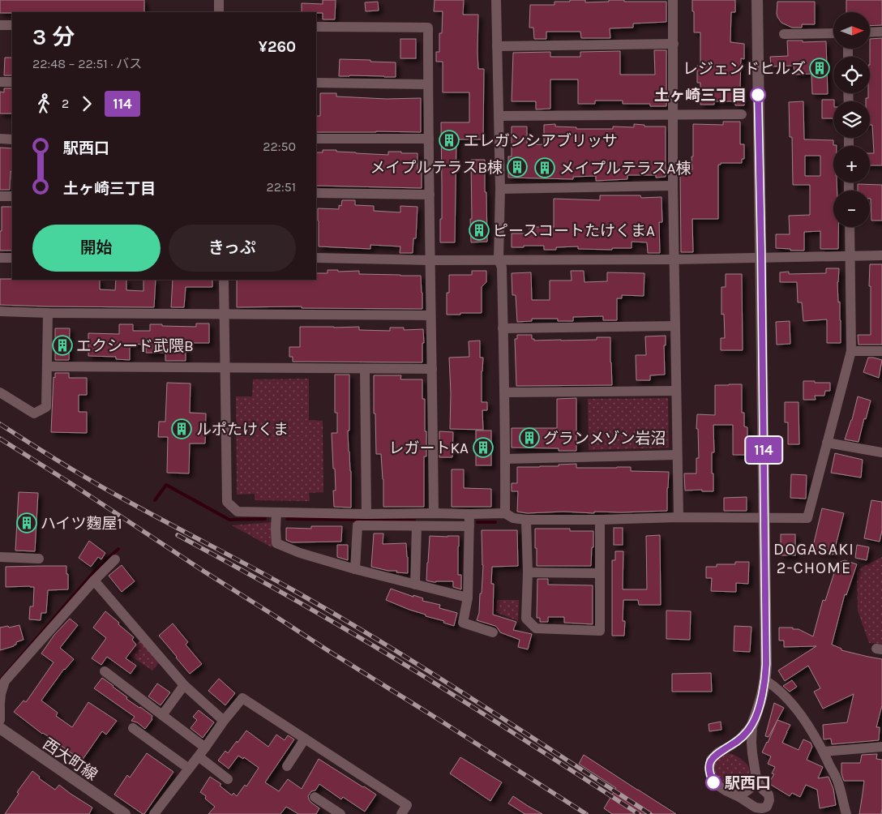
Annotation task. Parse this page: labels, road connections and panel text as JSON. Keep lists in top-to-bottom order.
{
  "streets": {
    "street": ["西大町線"]
  },
  "districts": ["DOGASAKI 2-CHOME"],
  "places": {
    "building": [
      "レジェンドヒルズ",
      "エレガンシアブリッサ",
      "メイプルテラスB棟",
      "メイプルテラスA棟",
      "ピースコートたけくまA",
      "エクシード武隈B",
      "ルポたけくま",
      "グランメゾン岩沼",
      "レガートKA",
      "ハイツ麴屋1"
    ],
    "other": ["土ヶ崎三丁目", "駅西口"]
  },
  "lines": ["bus line 114"],
  "north": "right",
  "page": {
    "on_map": "114",
    "map_buttons": ["+", "−"],
    "heading": ["3 分", "22:48 – 22:51 · バス", "¥260"],
    "legs": ["2", "114"],
    "list": [
      {
        "name": "駅西口",
        "value": "22:50"
      },
      {
        "name": "土ヶ崎三丁目",
        "value": "22:51"
      }
    ],
    "buttons": ["開始", "きっぷ"]
  }
}
